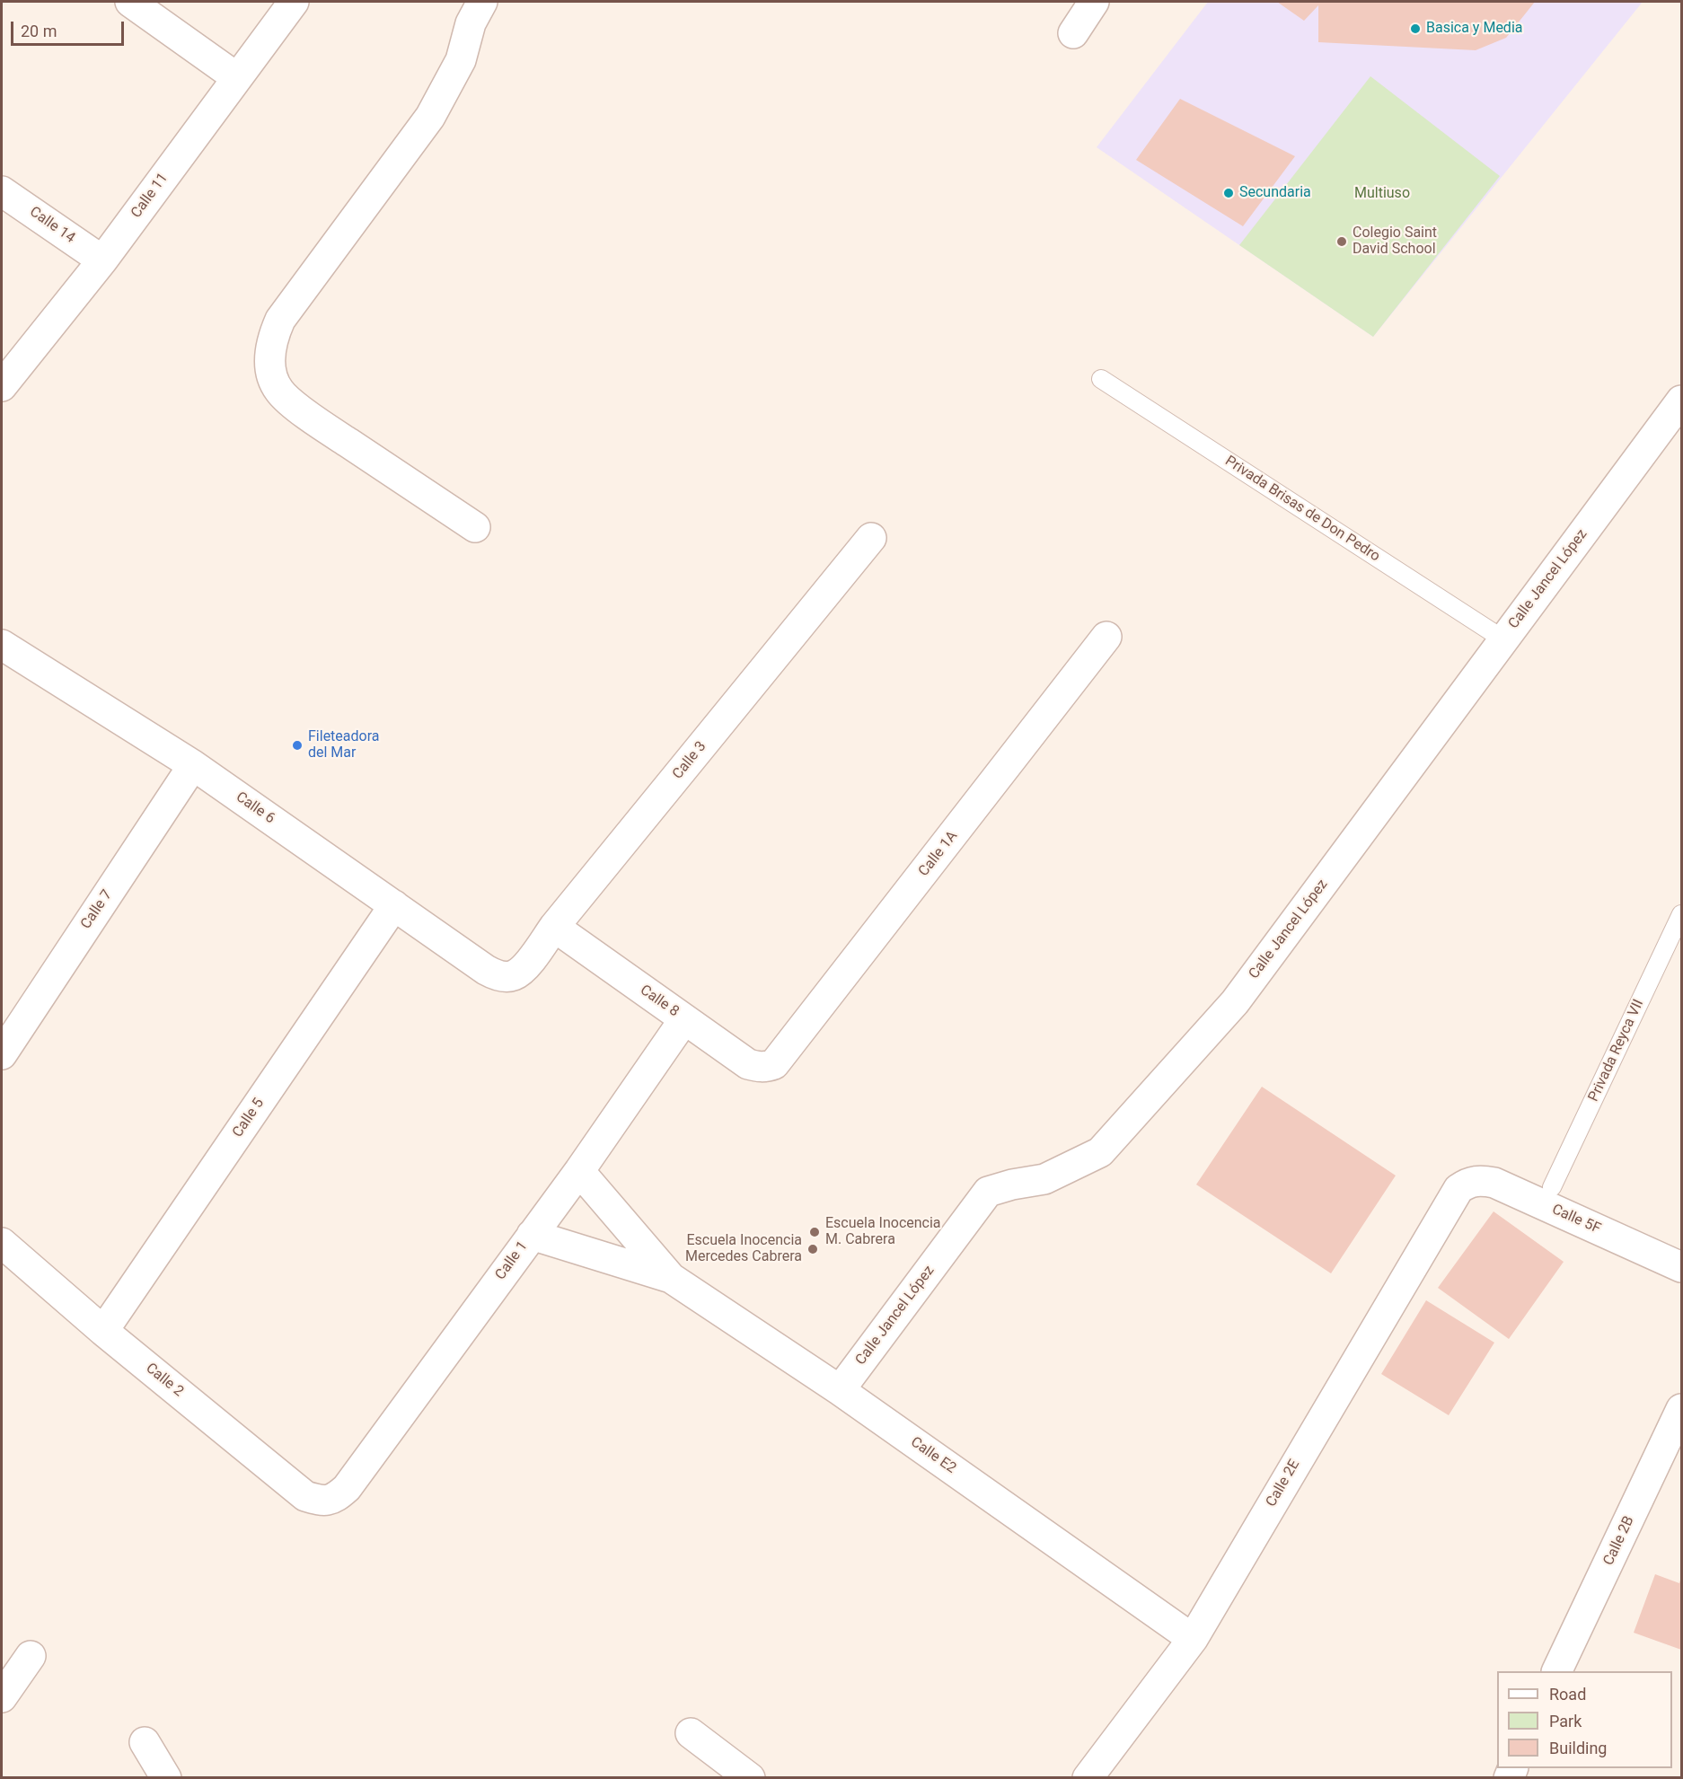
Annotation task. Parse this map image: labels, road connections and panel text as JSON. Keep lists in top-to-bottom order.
{
  "streets": {
    "street": [
      "Calle 11",
      "Calle 14",
      "Calle Jancel López",
      "Calle 3",
      "Calle 6",
      "Calle 1A",
      "Calle 7",
      "Calle 8",
      "Calle 5",
      "Calle 5F",
      "Calle 1",
      "Calle 2",
      "Calle E2",
      "Calle 2E",
      "Calle 2B"
    ],
    "lane": ["Privada Brisas de Don Pedro", "Privada Reyca VII"]
  },
  "crossings": [
    ["Calle 11", "Calle 14"],
    ["Privada Brisas de Don Pedro", "Calle Jancel López"],
    ["Calle Jancel López", "Calle E2"],
    ["Calle 3", "Calle 6"],
    ["Calle 3", "Calle 8"],
    ["Calle 6", "Calle 7"],
    ["Calle 6", "Calle 5"],
    ["Calle 1A", "Calle 8"],
    ["Calle 8", "Calle 1"],
    ["Privada Reyca VII", "Calle 5F"],
    ["Calle 5", "Calle 2"],
    ["Calle 5F", "Calle 2E"],
    ["Calle 1", "Calle 2"],
    ["Calle 1", "Calle E2"],
    ["Calle E2", "Calle 2E"]
  ],
  "parks": ["Multiuso"],
  "places": [
    "Basica y Media",
    "Secundaria",
    "Colegio Saint David School",
    "Fileteadora del Mar",
    "Escuela Inocencia M. Cabrera",
    "Escuela Inocencia Mercedes Cabrera"
  ],
  "legend": ["Road", "Park", "Building"],
  "scale_bar": "20 m"
}
